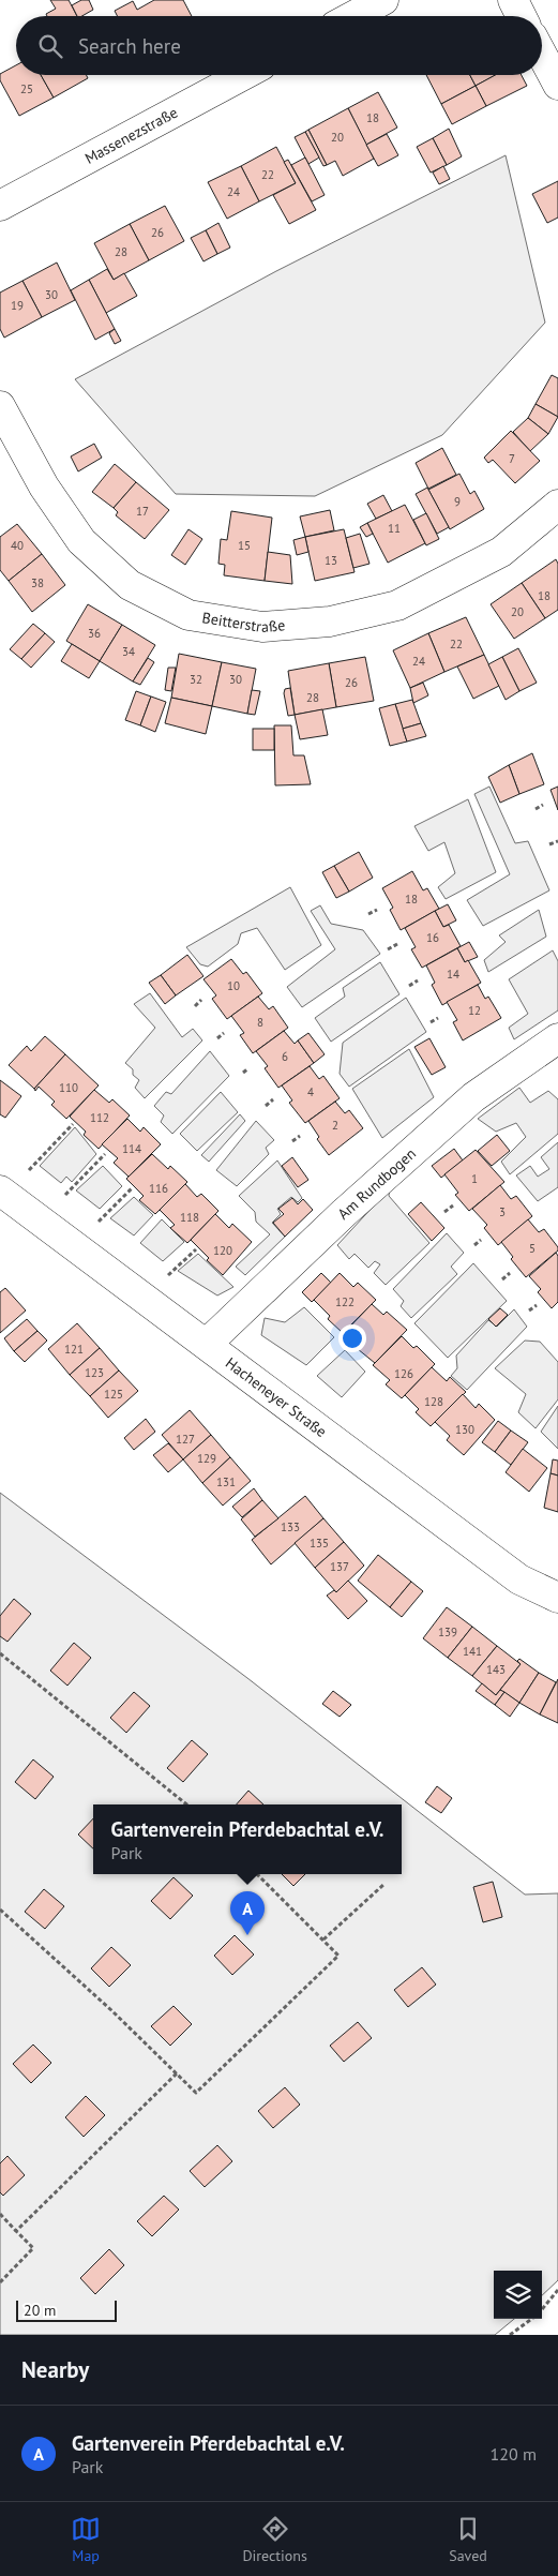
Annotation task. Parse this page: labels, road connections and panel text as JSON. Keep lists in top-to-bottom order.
{
  "streets": {
    "street": [
      "Massenezstraße",
      "Beitterstraße",
      "Am Rundbogen",
      "Hacheneyer Straße"
    ]
  },
  "crossings": [
    ["Am Rundbogen", "Hacheneyer Straße"]
  ],
  "house_numbers": [
    "25",
    "18",
    "20",
    "22",
    "24",
    "26",
    "28",
    "30",
    "19",
    "7",
    "9",
    "17",
    "11",
    "40",
    "15",
    "13",
    "38",
    "18",
    "20",
    "36",
    "22",
    "34",
    "24",
    "32",
    "30",
    "26",
    "28",
    "18",
    "16",
    "14",
    "10",
    "12",
    "8",
    "6",
    "110",
    "4",
    "112",
    "2",
    "114",
    "1",
    "116",
    "3",
    "118",
    "5",
    "120",
    "122",
    "121",
    "123",
    "126",
    "125",
    "128",
    "130",
    "127",
    "129",
    "131",
    "133",
    "135",
    "137",
    "139",
    "141",
    "143"
  ],
  "scale_bar": "20 m",
  "page": {
    "search": "Search here",
    "popup": ["Gartenverein Pferdebachtal e.V.", "Park"],
    "pins": "A",
    "scale": "20 m",
    "heading": "Nearby",
    "list": [
      {
        "mark": "A",
        "name": "Gartenverein Pferdebachtal e.V.",
        "note": "Park",
        "value": "120 m"
      }
    ],
    "nav": ["Map", "Directions", "Saved"]
  }
}
